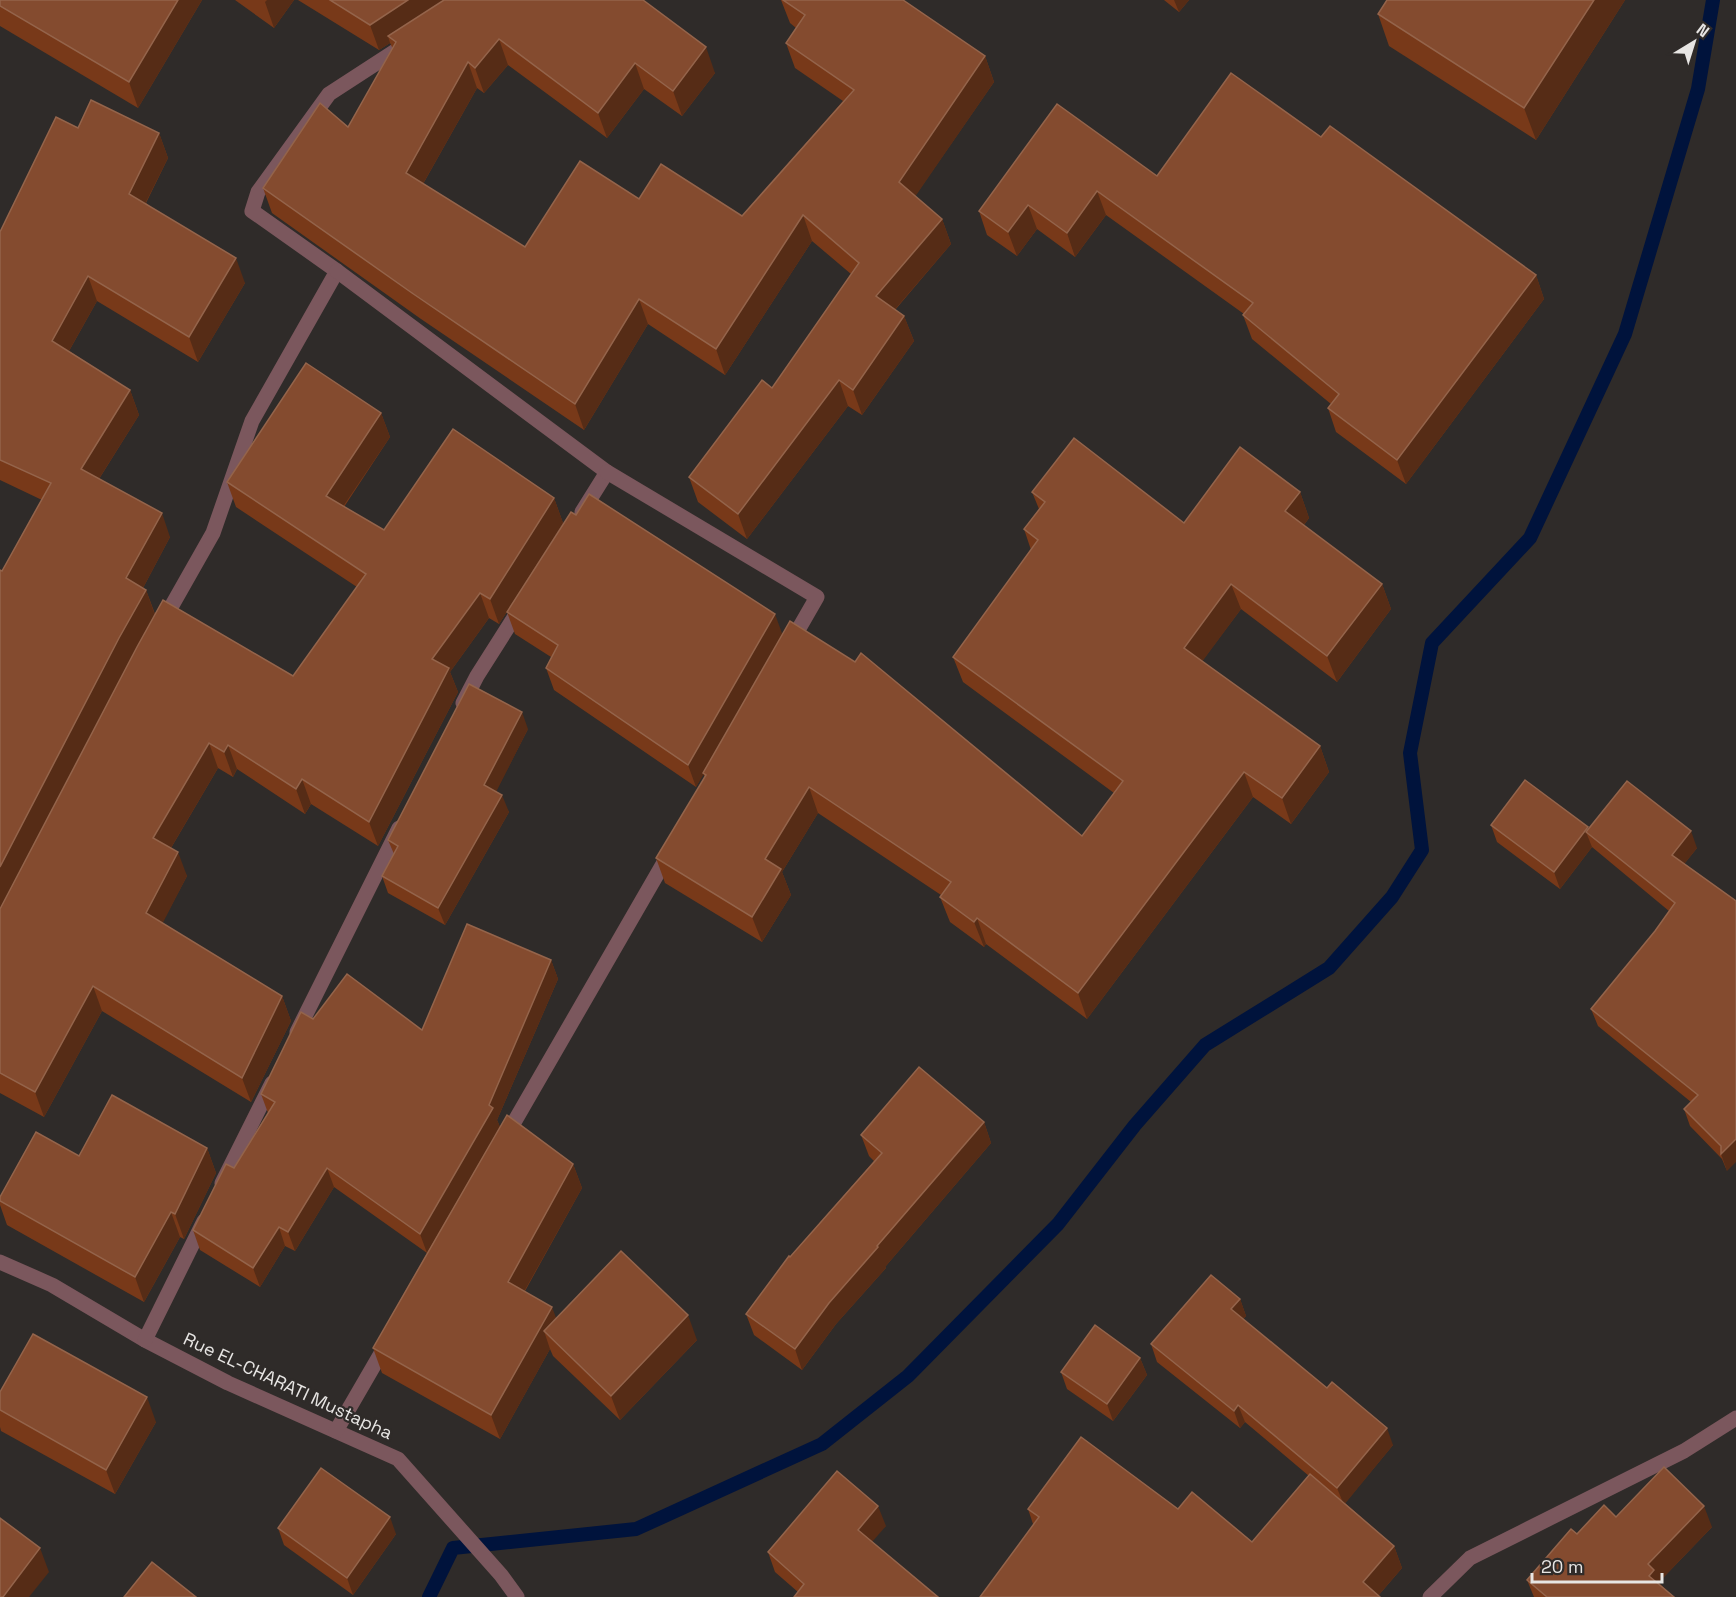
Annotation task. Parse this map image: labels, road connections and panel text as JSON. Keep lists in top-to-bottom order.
{
  "streets": {
    "street": ["Rue EL-CHARATI Mustapha"]
  },
  "scale_bar": "20 m",
  "north": "top right"
}
